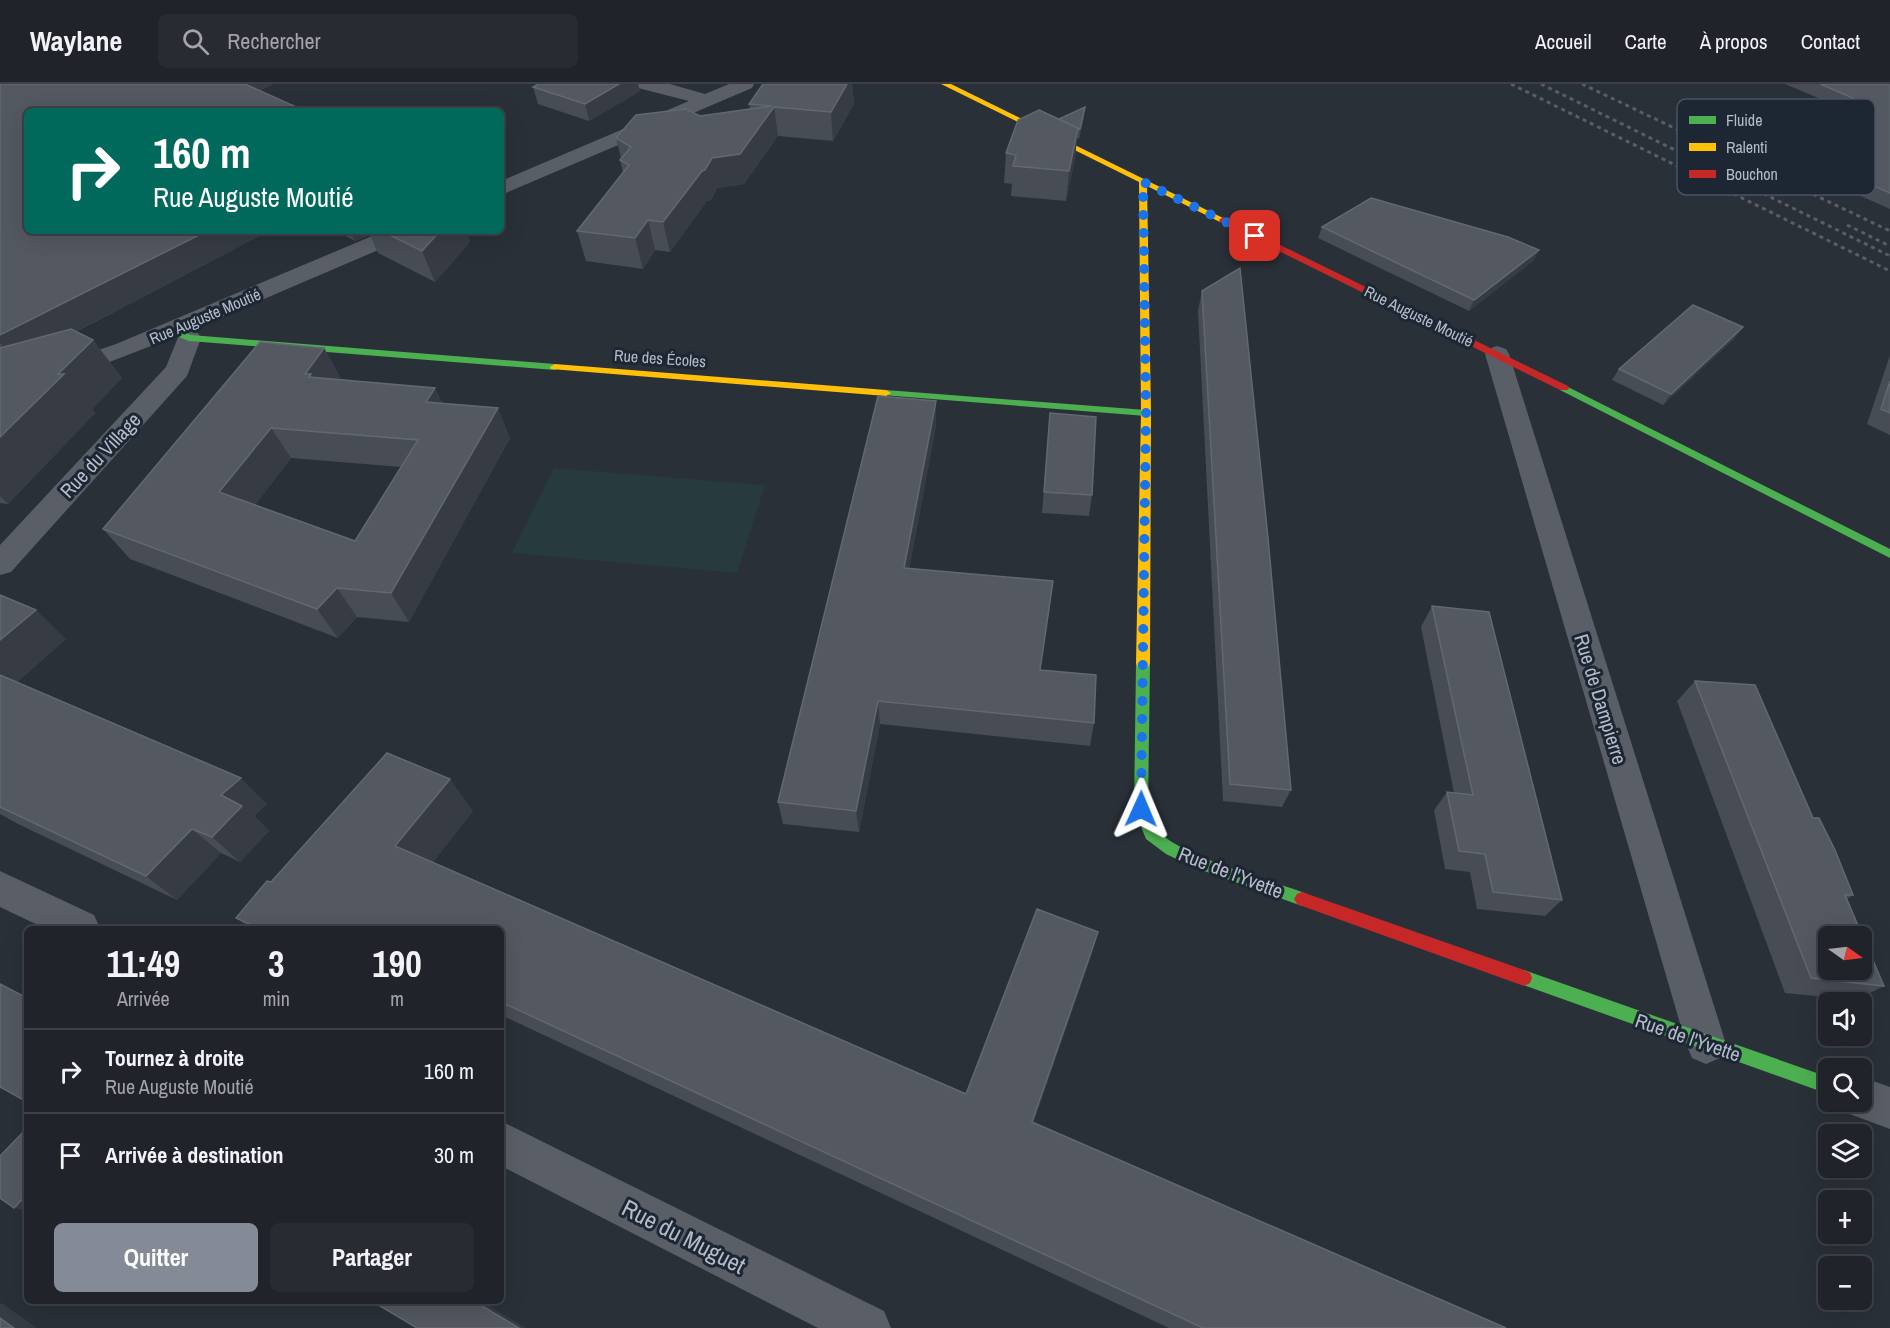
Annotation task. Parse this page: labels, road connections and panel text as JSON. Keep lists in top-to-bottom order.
{
  "streets": {
    "street": [
      "Rue Auguste Moutié",
      "Rue des Écoles",
      "Rue du Village",
      "Rue de Dampierre",
      "Rue de l'Yvette",
      "Rue du Muguet"
    ]
  },
  "crossings": [
    ["Rue Auguste Moutié", "Rue des Écoles"],
    ["Rue Auguste Moutié", "Rue du Village"],
    ["Rue Auguste Moutié", "Rue de Dampierre"],
    ["Rue Auguste Moutié", "Rue de l'Yvette"],
    ["Rue des Écoles", "Rue du Village"],
    ["Rue des Écoles", "Rue de l'Yvette"],
    ["Rue de Dampierre", "Rue de l'Yvette"]
  ],
  "legend": ["Fluide", "Ralenti", "Bouchon"],
  "north": "right",
  "page": {
    "header": "Waylane",
    "search": "Rechercher",
    "nav": [
      "Accueil",
      "Carte",
      "À propos",
      "Contact"
    ],
    "turn": ["160 m", "Rue Auguste Moutié"],
    "map_buttons": ["+", "−"],
    "eta": [
      "11:49",
      "Arrivée",
      "3",
      "min",
      "190",
      "m"
    ],
    "list": [
      {
        "name": "Tournez à droite",
        "note": "Rue Auguste Moutié",
        "value": "160 m"
      },
      {
        "name": "Arrivée à destination",
        "value": "30 m"
      }
    ],
    "buttons": ["Quitter", "Partager"]
  }
}
